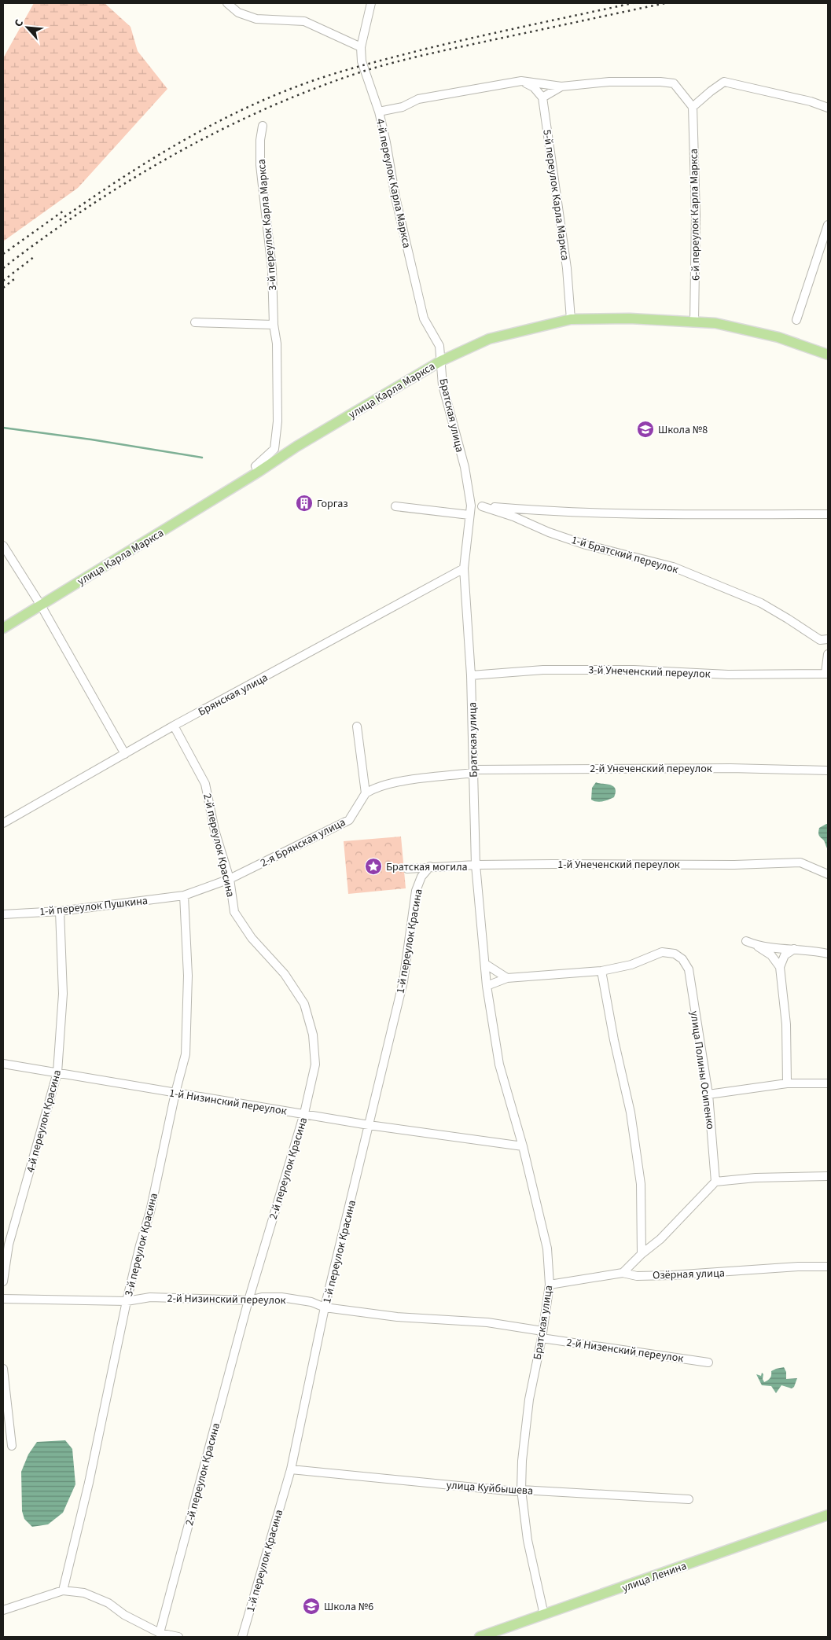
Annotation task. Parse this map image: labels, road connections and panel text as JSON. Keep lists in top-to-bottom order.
{
  "streets": {
    "main road": ["улица Карла Маркса", "улица Ленина"],
    "street": [
      "4-й переулок Карла Маркса",
      "5-й переулок Карла Маркса",
      "6-й переулок Карла Маркса",
      "3-й переулок Карла Маркса",
      "Братская улица",
      "1-й Братский переулок",
      "3-й Унеченский переулок",
      "Брянская улица",
      "2-й Унеченский переулок",
      "2-я Брянская улица",
      "2-й переулок Красина",
      "1-й Унеченский переулок",
      "1-й переулок Пушкина",
      "1-й переулок Красина",
      "улица Полины Осипенко",
      "1-й Низинский переулок",
      "4-й переулок Красина",
      "3-й переулок Красина",
      "Озёрная улица",
      "2-й Низинский переулок",
      "2-й Низенский переулок",
      "улица Куйбышева"
    ]
  },
  "crossings": [
    ["4-й переулок Карла Маркса", "улица Карла Маркса"],
    ["4-й переулок Карла Маркса", "Братская улица"],
    ["5-й переулок Карла Маркса", "улица Карла Маркса"],
    ["6-й переулок Карла Маркса", "улица Карла Маркса"],
    ["3-й переулок Карла Маркса", "улица Карла Маркса"],
    ["улица Карла Маркса", "Братская улица"],
    ["Братская улица", "1-й Братский переулок"],
    ["Братская улица", "3-й Унеченский переулок"],
    ["Братская улица", "Брянская улица"],
    ["Братская улица", "2-й Унеченский переулок"],
    ["Братская улица", "1-й Унеченский переулок"],
    ["Братская улица", "1-й Низинский переулок"],
    ["Братская улица", "Озёрная улица"],
    ["Братская улица", "2-й Низинский переулок"],
    ["Братская улица", "2-й Низенский переулок"],
    ["Братская улица", "улица Куйбышева"],
    ["Братская улица", "улица Ленина"],
    ["Брянская улица", "2-й переулок Красина"],
    ["2-я Брянская улица", "2-й переулок Красина"],
    ["2-я Брянская улица", "1-й переулок Пушкина"],
    ["2-я Брянская улица", "3-й переулок Красина"],
    ["2-й переулок Красина", "1-й Низинский переулок"],
    ["2-й переулок Красина", "2-й Низинский переулок"],
    ["1-й Унеченский переулок", "1-й переулок Красина"],
    ["1-й переулок Пушкина", "4-й переулок Красина"],
    ["1-й переулок Пушкина", "3-й переулок Красина"],
    ["1-й переулок Красина", "1-й Низинский переулок"],
    ["1-й переулок Красина", "2-й Низинский переулок"],
    ["1-й переулок Красина", "улица Куйбышева"],
    ["1-й Низинский переулок", "4-й переулок Красина"],
    ["1-й Низинский переулок", "3-й переулок Красина"],
    ["3-й переулок Красина", "2-й Низинский переулок"],
    ["2-й Низинский переулок", "2-й Низенский переулок"]
  ],
  "places": {
    "school or university": ["Школа №8", "Школа №6"],
    "building": ["Горгаз"],
    "place": ["Братская могила"]
  },
  "north": "top left"
}
